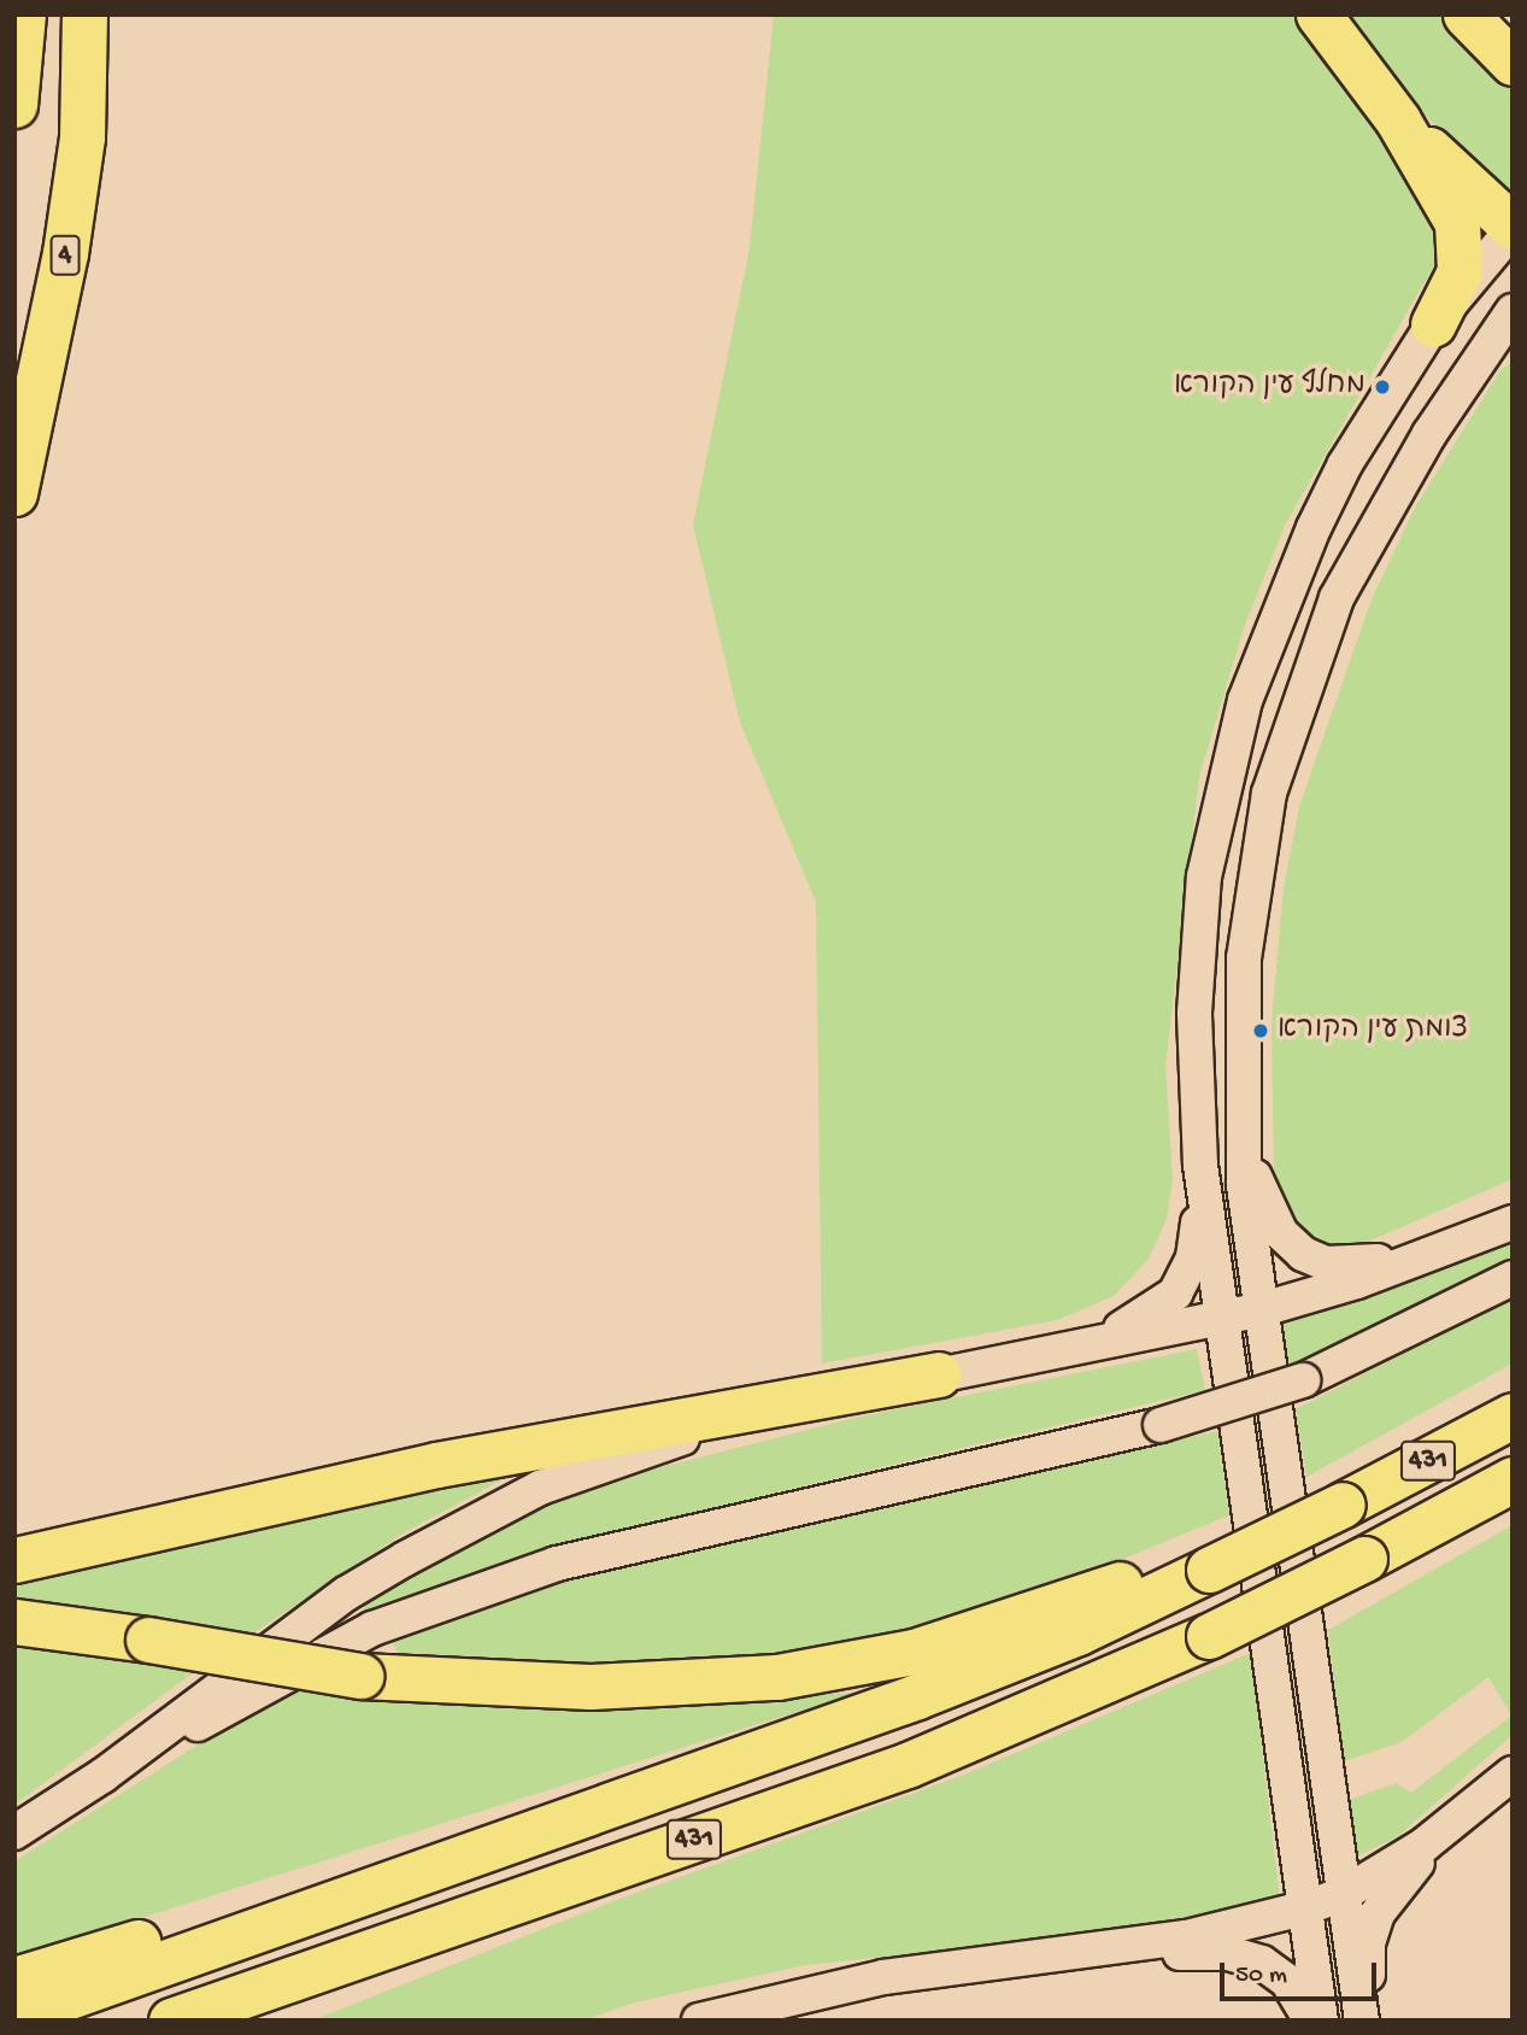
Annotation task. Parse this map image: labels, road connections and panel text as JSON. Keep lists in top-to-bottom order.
{
  "streets": {
    "highway": ["4", "431"]
  },
  "places": ["מחלף עין הקורא", "צומת עין הקורא"],
  "scale_bar": "50 m"
}
